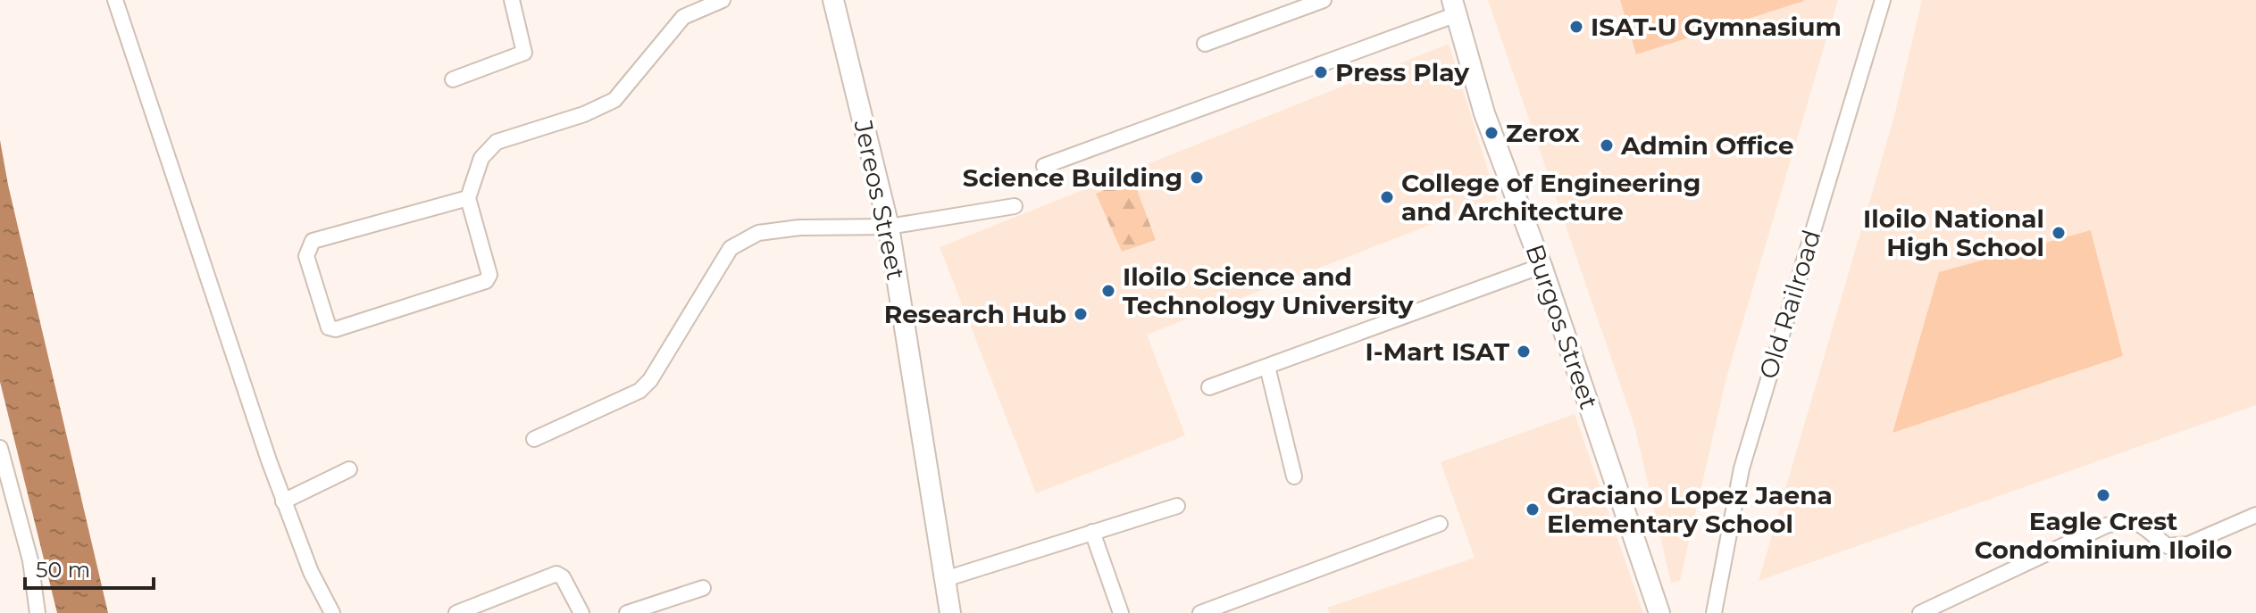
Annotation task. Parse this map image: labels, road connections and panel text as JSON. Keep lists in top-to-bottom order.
{
  "streets": {
    "main road": ["Jereos Street", "Burgos Street"],
    "street": ["Old Railroad"]
  },
  "places": [
    "ISAT-U Gymnasium",
    "Press Play",
    "Zerox",
    "Admin Office",
    "Science Building",
    "College of Engineering and Architecture",
    "Iloilo National High School",
    "Iloilo Science and Technology University",
    "Research Hub",
    "I-Mart ISAT",
    "Eagle Crest Condominium Iloilo",
    "Graciano Lopez Jaena Elementary School"
  ],
  "scale_bar": "50 m"
}
